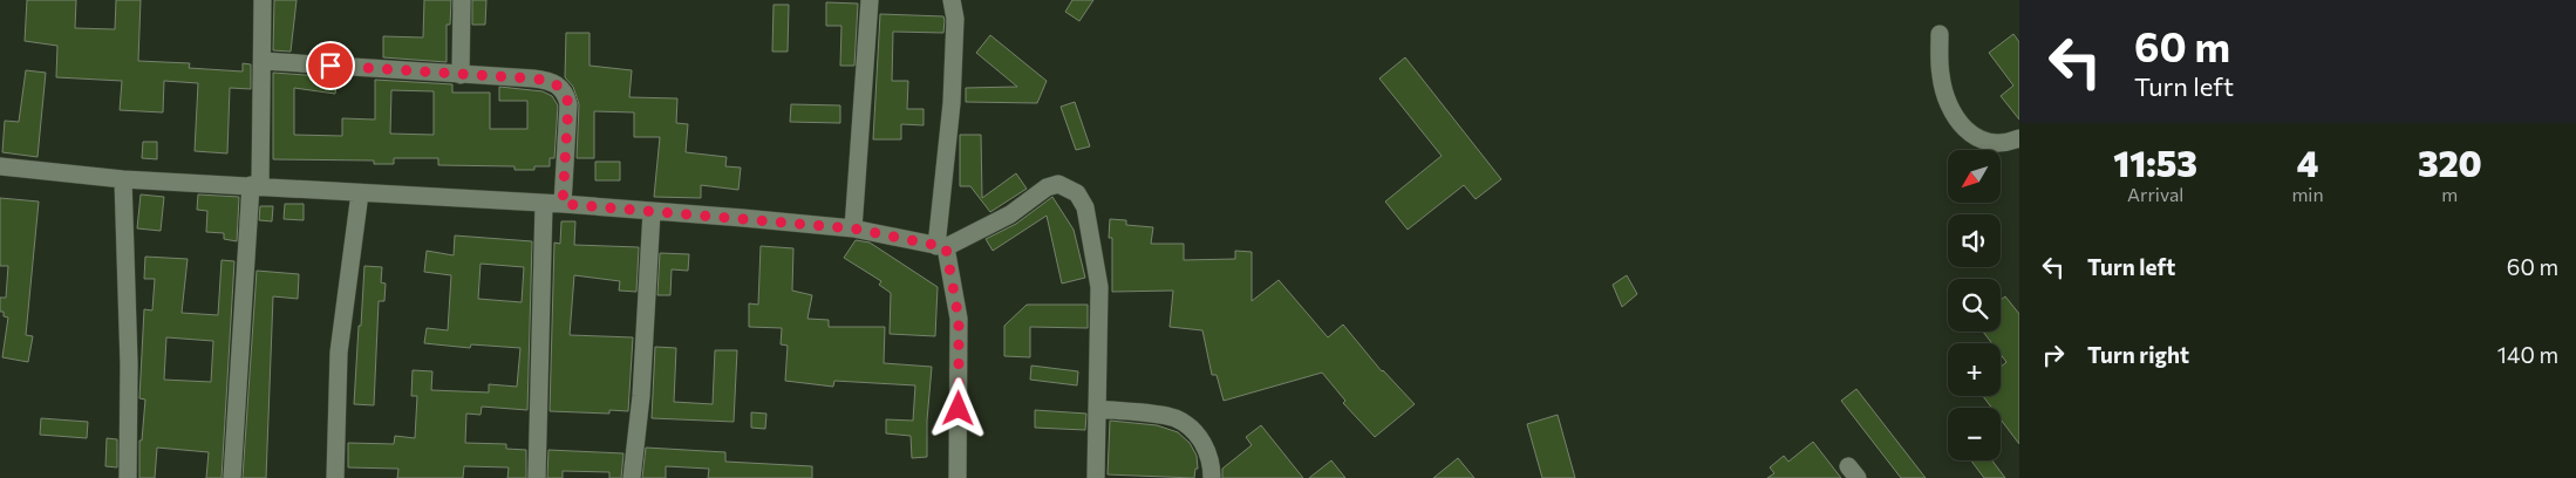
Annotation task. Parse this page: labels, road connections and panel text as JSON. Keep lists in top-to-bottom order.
{
  "north": "bottom left",
  "page": {
    "turn": ["60 m", "Turn left"],
    "eta": [
      "11:53",
      "Arrival",
      "4",
      "min",
      "320",
      "m"
    ],
    "map_buttons": ["+", "−"],
    "list": [
      {
        "name": "Turn left",
        "value": "60 m"
      },
      {
        "name": "Turn right",
        "value": "140 m"
      }
    ]
  }
}
